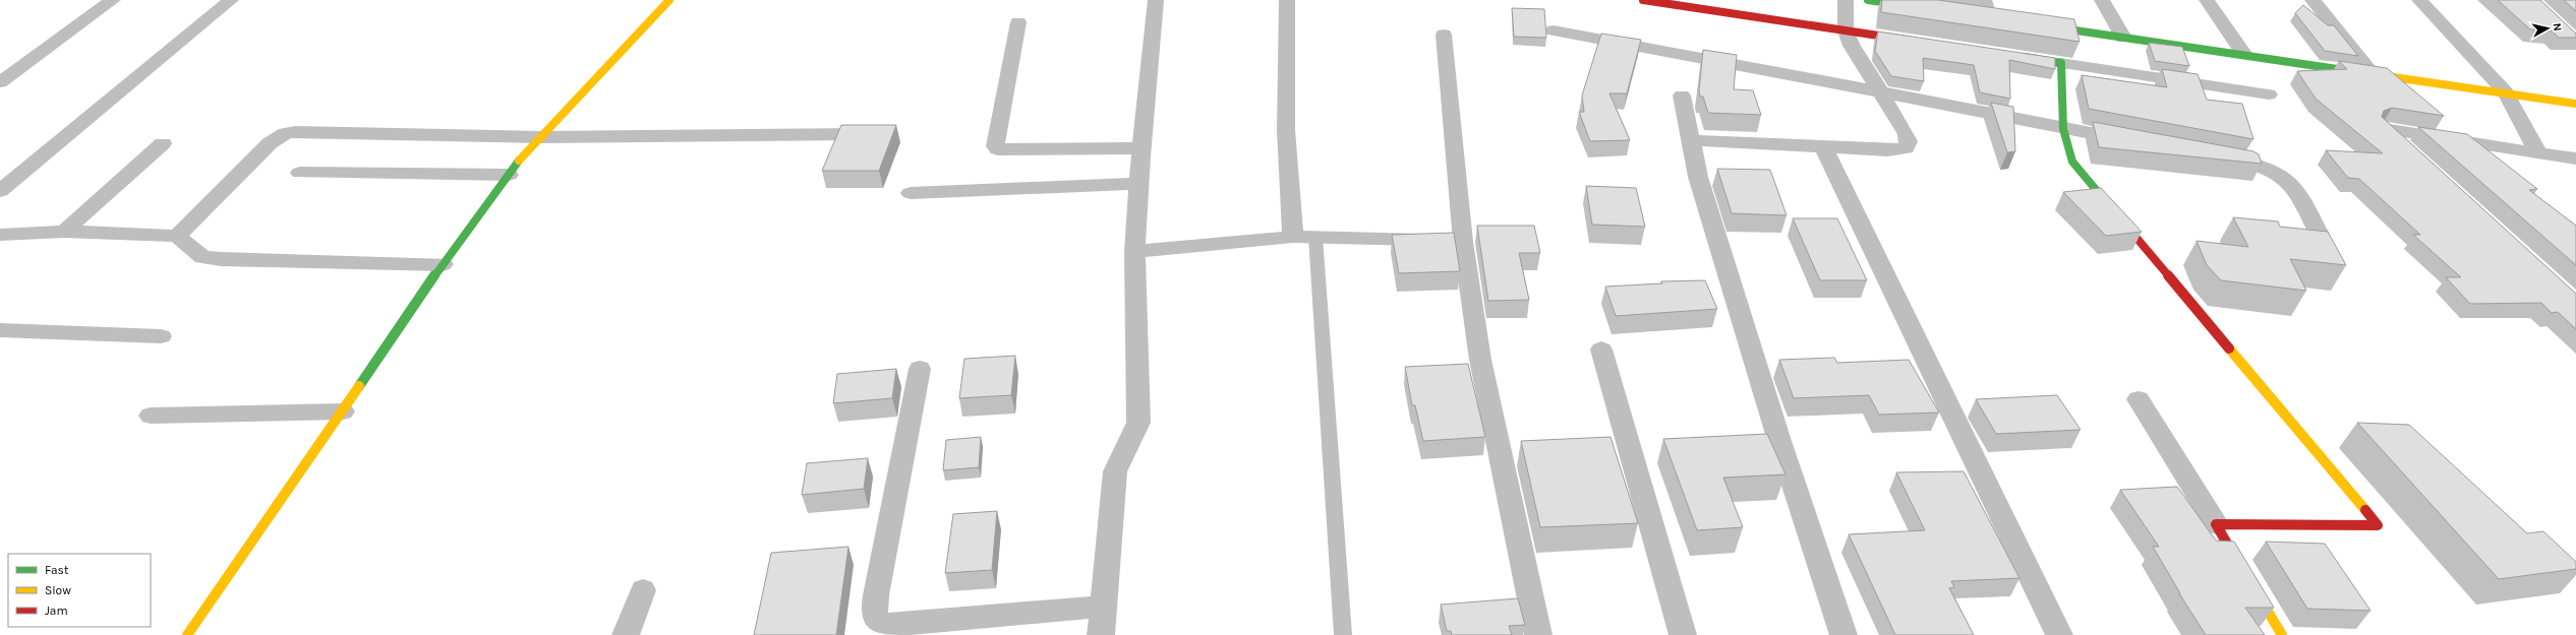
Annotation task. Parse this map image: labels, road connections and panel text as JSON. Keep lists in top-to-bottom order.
{
  "legend": ["Fast", "Slow", "Jam"],
  "north": "right"
}
